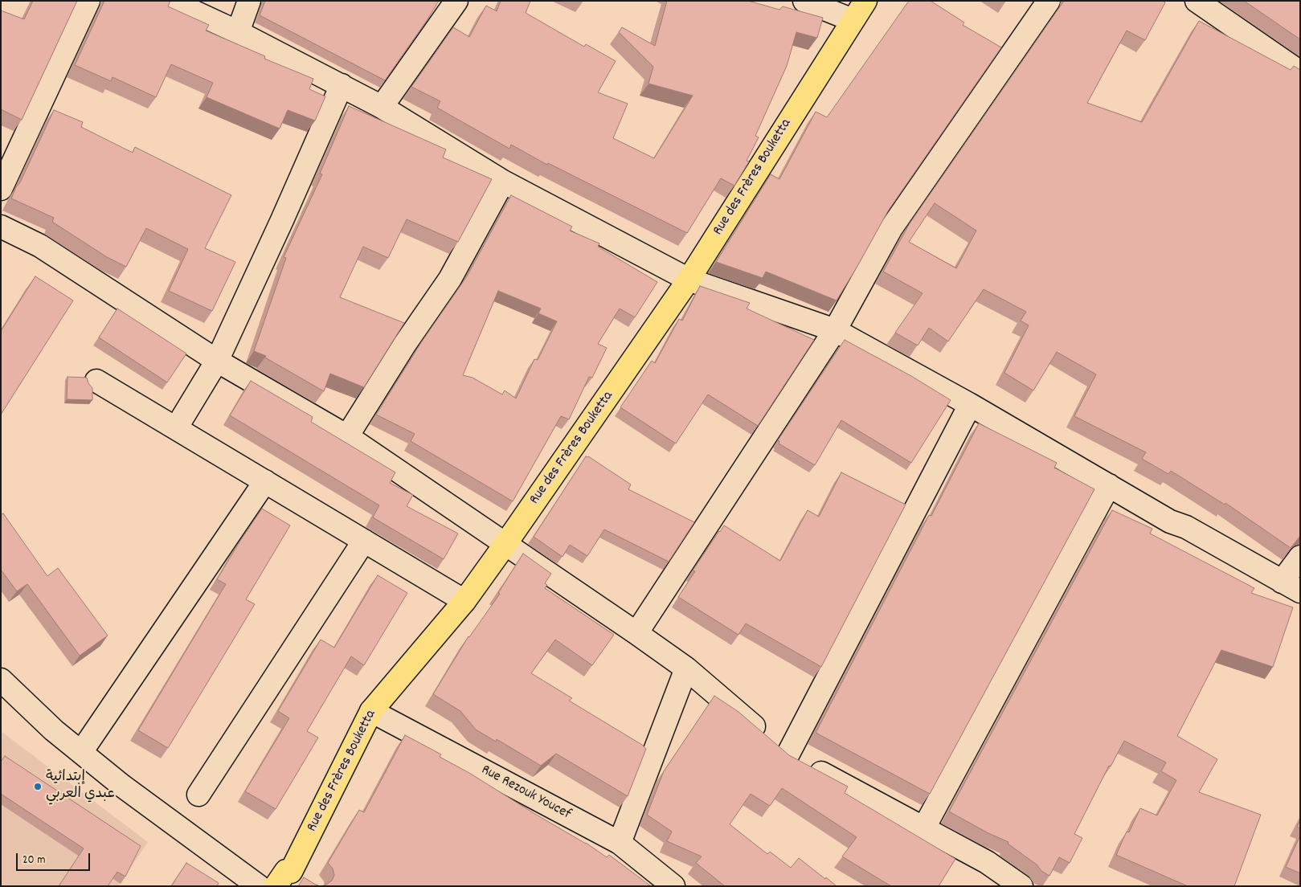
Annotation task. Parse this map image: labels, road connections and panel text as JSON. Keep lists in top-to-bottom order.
{
  "streets": {
    "main road": ["Rue des Frères Bouketta"],
    "street": ["Rue Rezouk Youcef"]
  },
  "crossings": [
    ["Rue des Frères Bouketta", "Rue Rezouk Youcef"]
  ],
  "places": ["إبتدائية عبدي العربي"],
  "scale_bar": "20 m"
}
